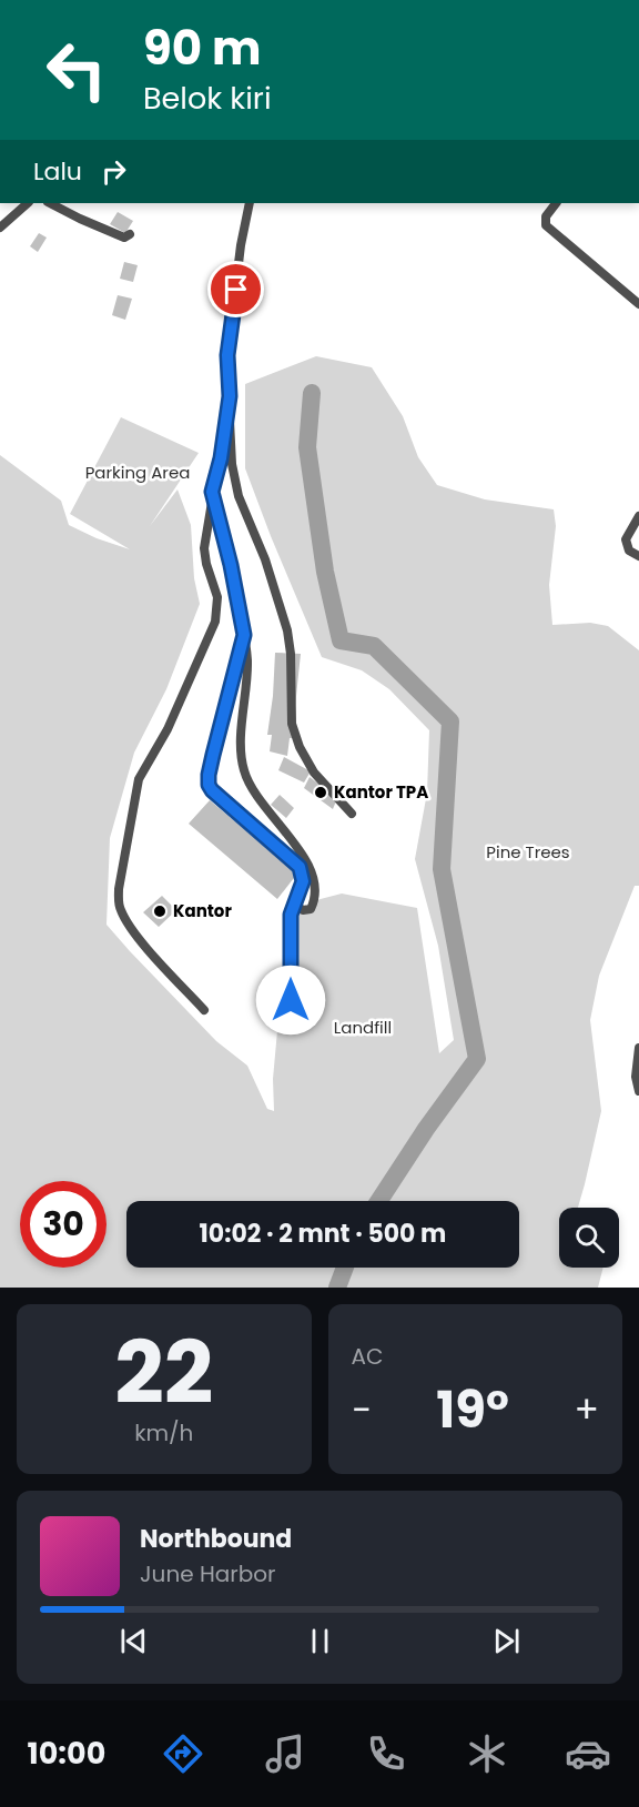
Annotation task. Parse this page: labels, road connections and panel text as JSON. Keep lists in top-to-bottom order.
{
  "parks": ["Parking Area", "Pine Trees", "Landfill"],
  "places": ["Kantor TPA", "Kantor"],
  "page": {
    "turn": ["90 m", "Belok kiri"],
    "then": "Lalu",
    "limit": "30",
    "trip": "10:02 · 2 mnt · 500 m",
    "tile": [
      ["22", "km/h"],
      "AC"
    ],
    "heat": ["−", "19°", "+"],
    "song": ["Northbound", "June Harbor"],
    "tabs": "10:00"
  }
}
